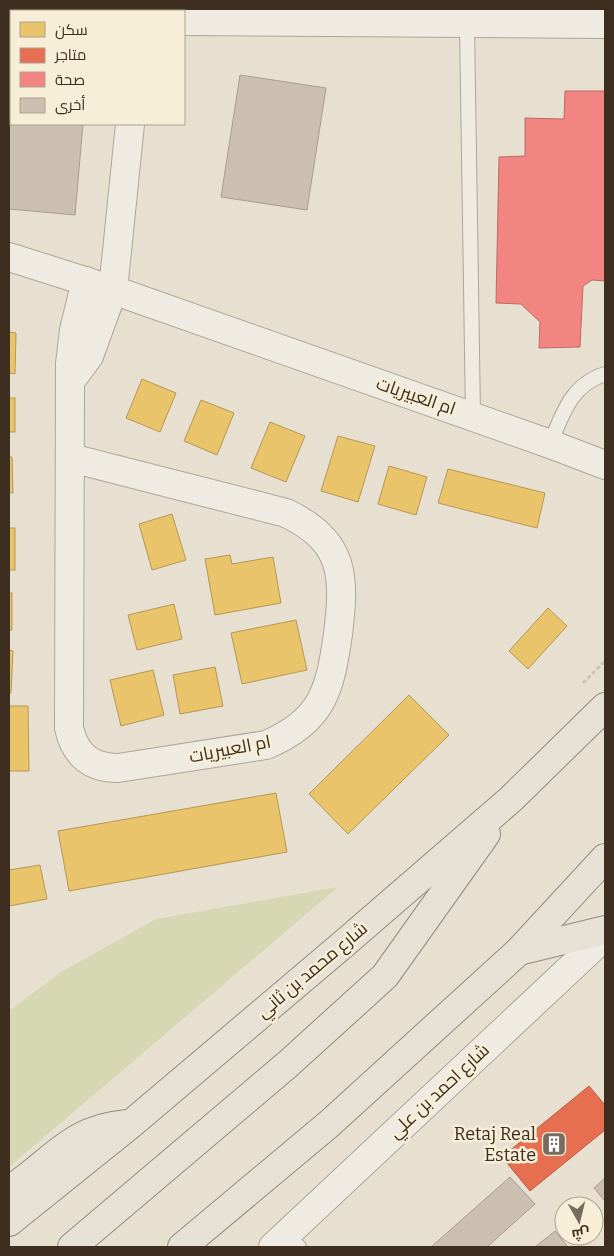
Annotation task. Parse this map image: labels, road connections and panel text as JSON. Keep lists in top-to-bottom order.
{
  "streets": {
    "main road": ["شارع محمد بن ثاني"],
    "street": ["ام العبيريات", "شارع احمد بن علي"]
  },
  "places": {
    "building": ["Retaj Real Estate"]
  },
  "legend": [
    "سكن",
    "متاجر",
    "صحة",
    "أخرى"
  ],
  "north": "bottom"
}
